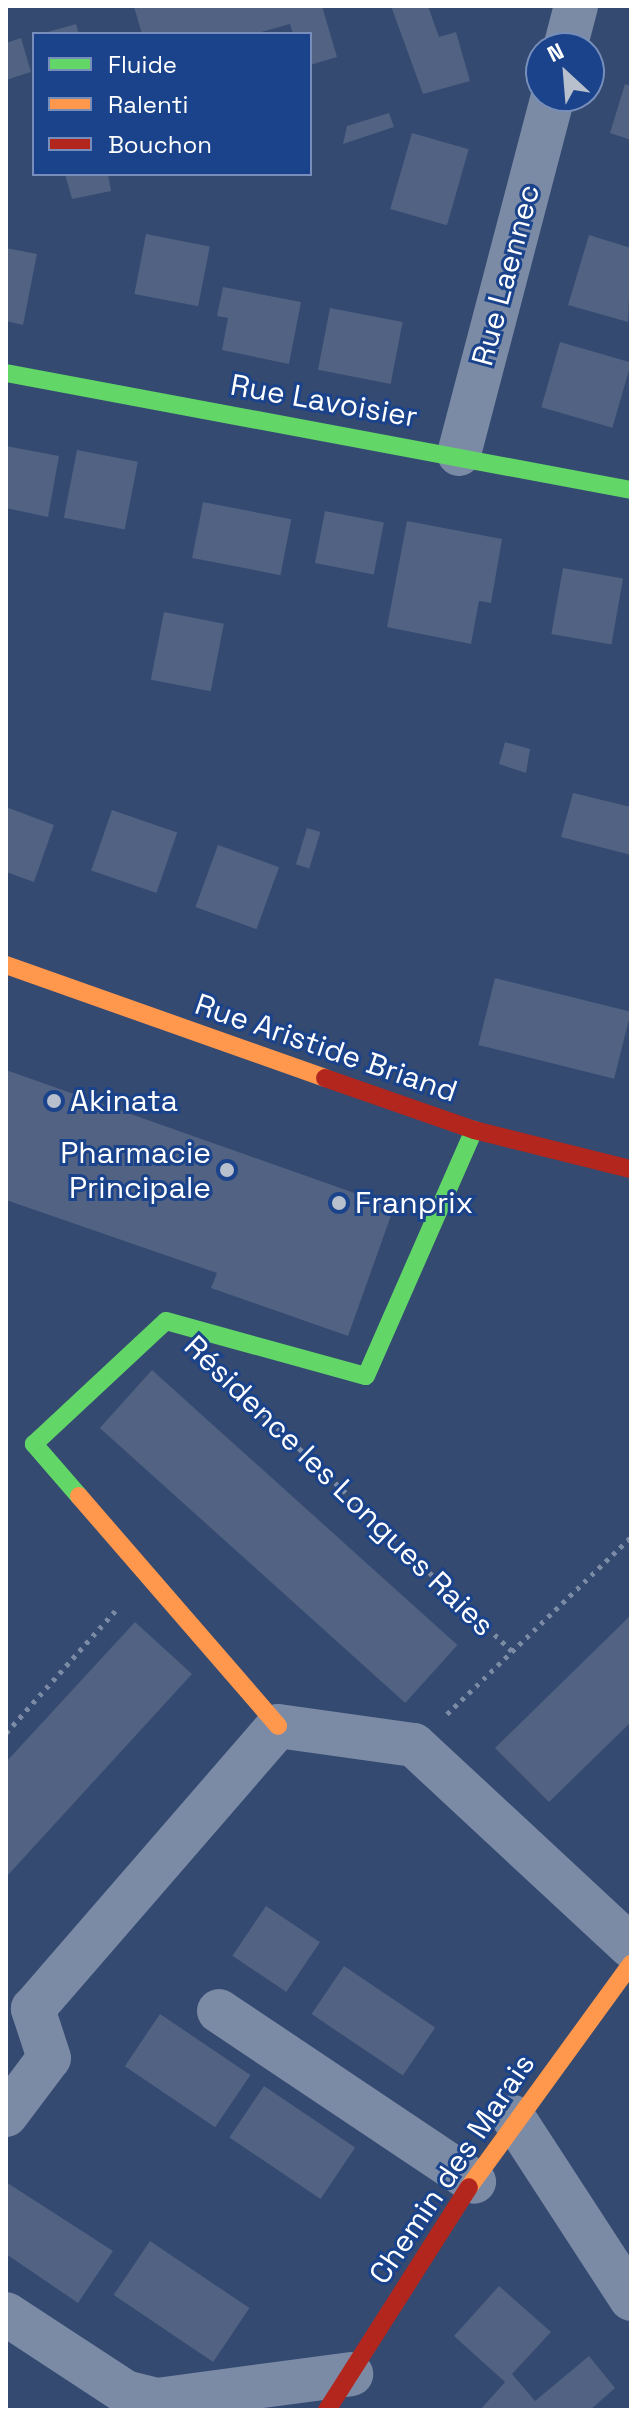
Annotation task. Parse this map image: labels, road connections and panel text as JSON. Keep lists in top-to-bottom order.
{
  "streets": {
    "street": [
      "Rue Laennec",
      "Rue Lavoisier",
      "Rue Aristide Briand",
      "Résidence les Longues Raies",
      "Chemin des Marais"
    ]
  },
  "crossings": [
    ["Rue Laennec", "Rue Lavoisier"],
    ["Rue Aristide Briand", "Résidence les Longues Raies"]
  ],
  "places": ["Akinata", "Pharmacie Principale", "Franprix"],
  "legend": ["Fluide", "Ralenti", "Bouchon"],
  "north": "top left"
}
